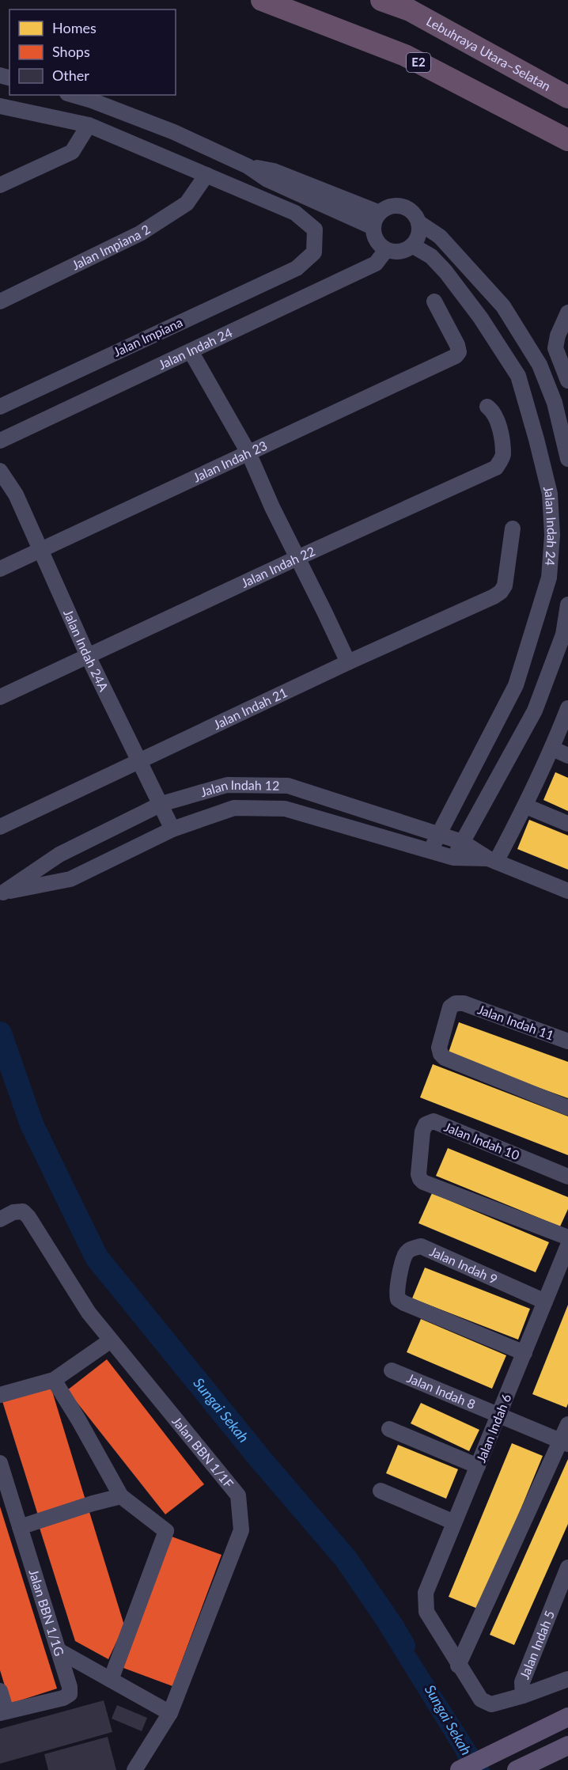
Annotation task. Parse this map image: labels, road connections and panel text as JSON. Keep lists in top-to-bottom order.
{
  "streets": {
    "highway": ["Lebuhraya Utara–Selatan", "E2"],
    "street": [
      "Jalan Impiana 2",
      "Jalan Impiana",
      "Jalan Indah 24",
      "Jalan Indah 23",
      "Jalan Indah 22",
      "Jalan Indah 24A",
      "Jalan Indah 21",
      "Jalan Indah 12",
      "Jalan Indah 11",
      "Jalan Indah 10",
      "Jalan Indah 9",
      "Jalan Indah 8",
      "Jalan Indah 6",
      "Jalan BBN 1/1F",
      "Jalan BBN 1/1G",
      "Jalan Indah 5"
    ]
  },
  "crossings": [
    ["Jalan Impiana 2", "Jalan Impiana"],
    ["Jalan Indah 24", "Jalan Indah 12"],
    ["Jalan Indah 23", "Jalan Indah 24A"],
    ["Jalan Indah 22", "Jalan Indah 24A"],
    ["Jalan Indah 24A", "Jalan Indah 21"],
    ["Jalan Indah 24A", "Jalan Indah 12"],
    ["Jalan Indah 9", "Jalan Indah 6"],
    ["Jalan Indah 8", "Jalan Indah 6"]
  ],
  "water": ["Sungai Sekah"],
  "legend": ["Homes", "Shops", "Other"]
}
